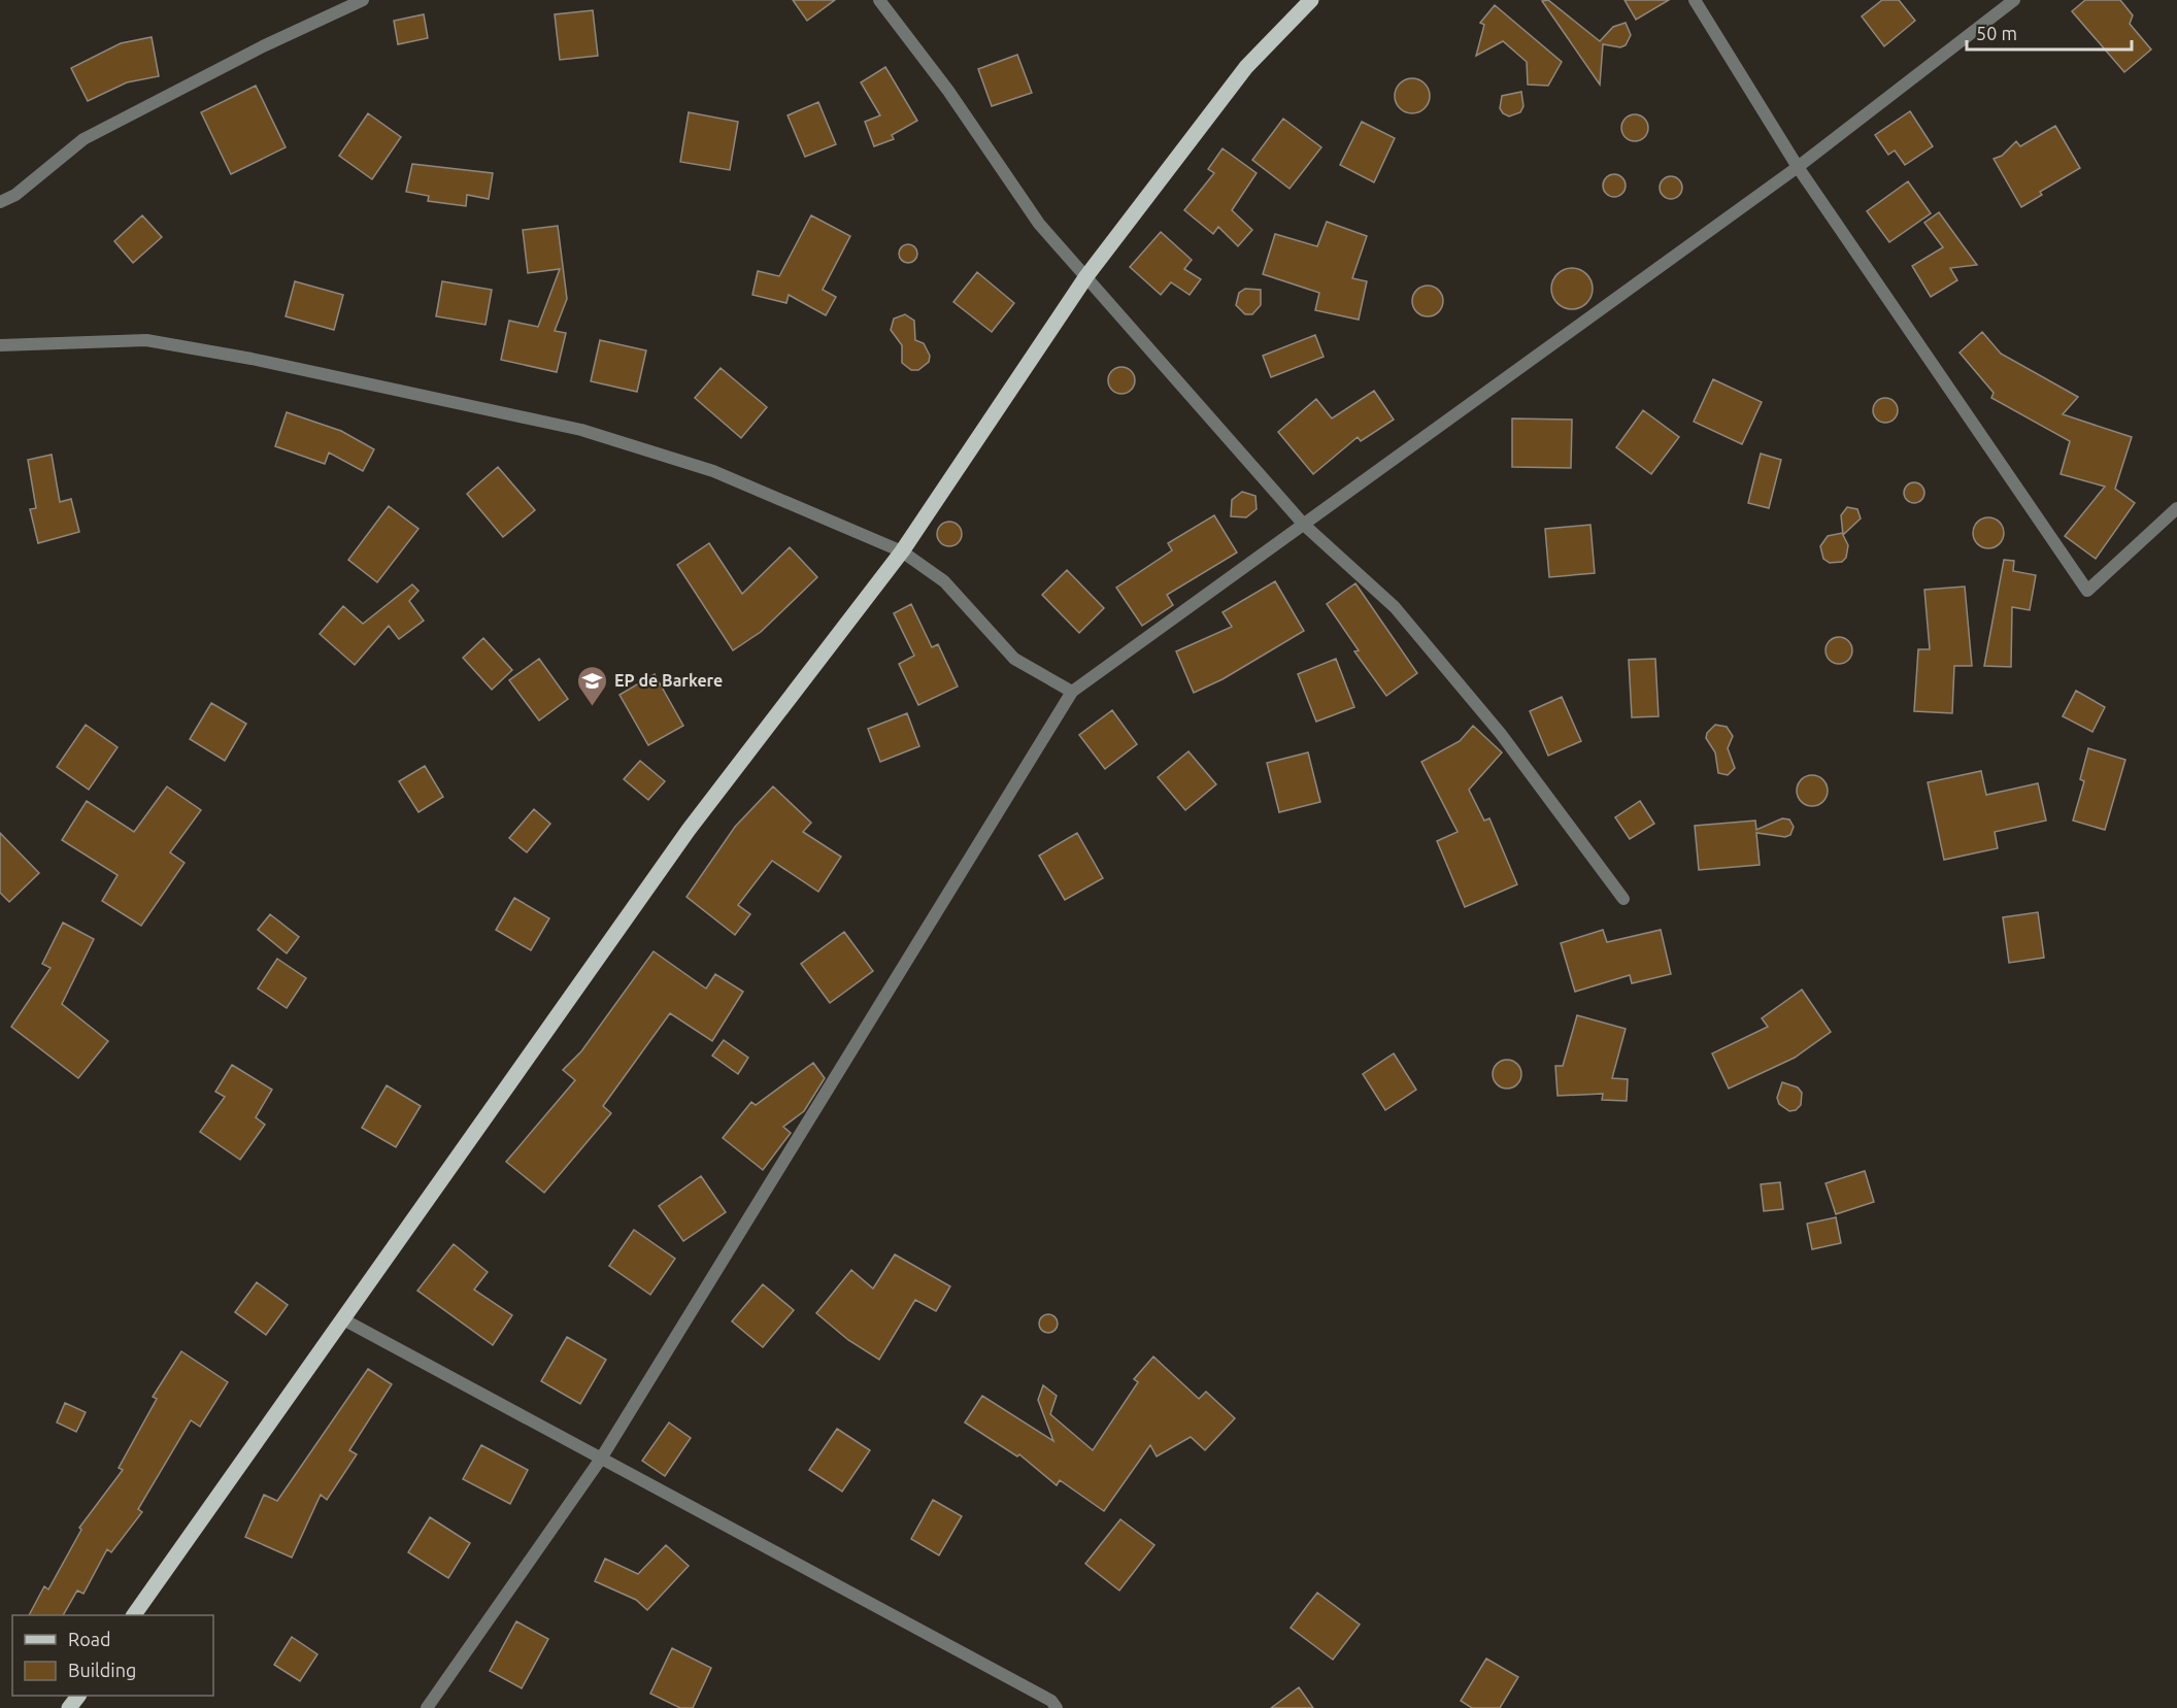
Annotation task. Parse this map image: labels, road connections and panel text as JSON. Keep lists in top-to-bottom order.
{
  "places": {
    "school or university": ["EP de Barkere"]
  },
  "legend": ["Road", "Building"],
  "scale_bar": "50 m"
}
